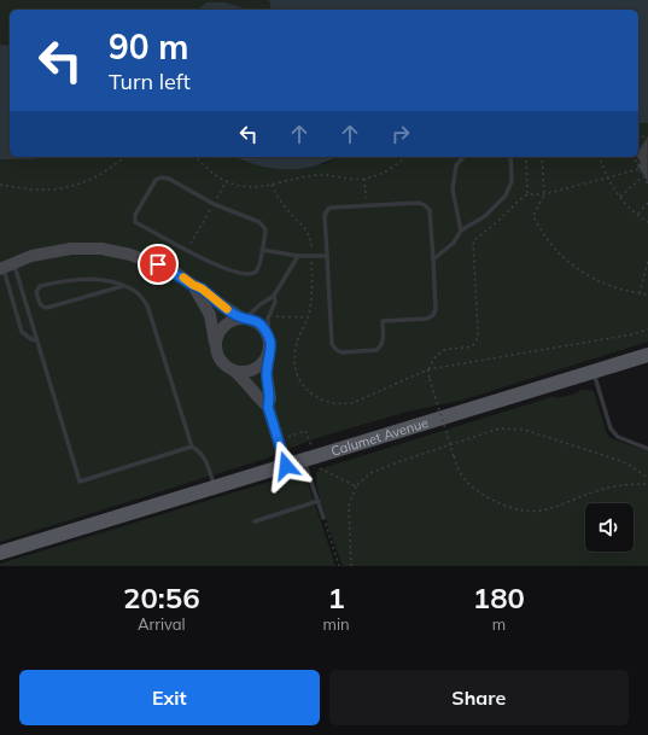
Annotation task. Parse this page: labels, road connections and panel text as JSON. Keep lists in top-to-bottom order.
{
  "streets": {
    "main road": ["Calumet Avenue"]
  },
  "page": {
    "turn": ["90 m", "Turn left"],
    "eta": [
      "20:56",
      "Arrival",
      "1",
      "min",
      "180",
      "m"
    ],
    "buttons": ["Exit", "Share"]
  }
}
